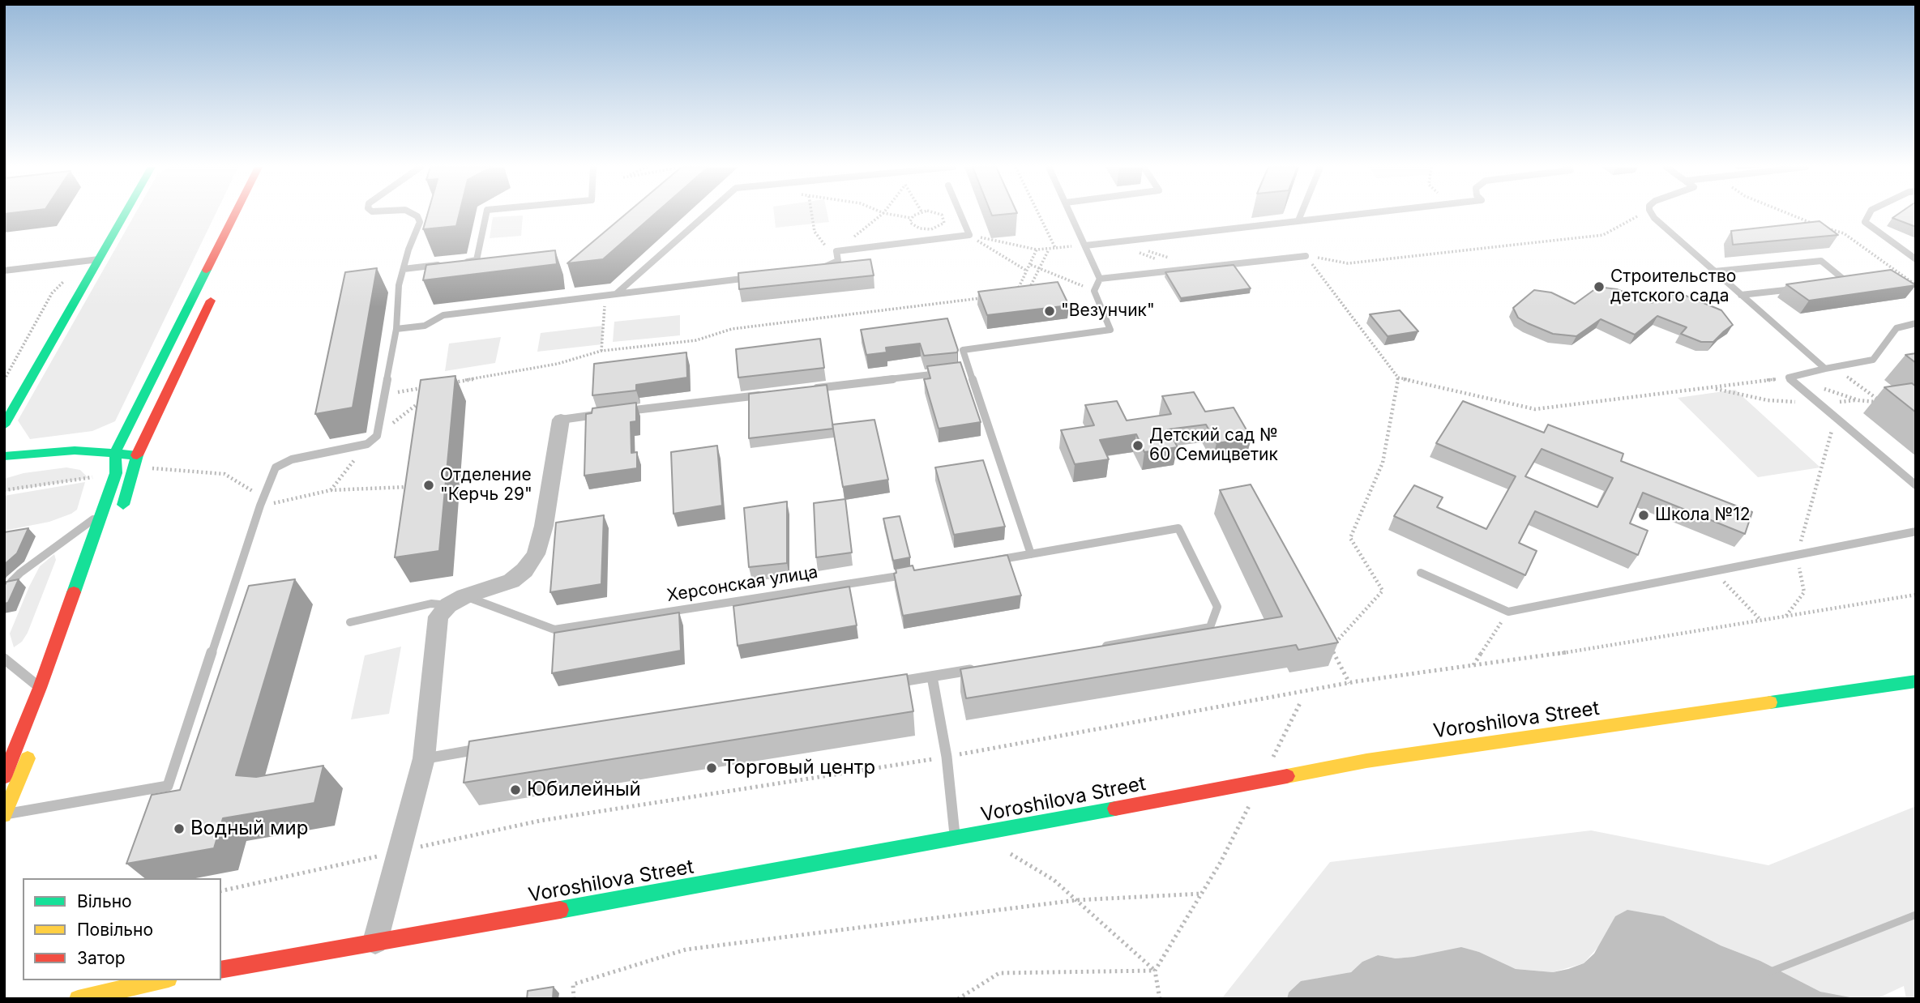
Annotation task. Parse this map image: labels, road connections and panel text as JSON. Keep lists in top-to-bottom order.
{
  "streets": {
    "main road": ["Voroshilova Street"],
    "lane": ["Херсонская улица"]
  },
  "places": [
    "Строительство детского сада",
    "\"Везунчик\"",
    "Детский сад № 60 Семицветик",
    "Отделение \"Керчь 29\"",
    "Школа №12",
    "Торговый центр",
    "Юбилейный",
    "Водный мир"
  ],
  "legend": ["Вільно", "Повільно", "Затор"]
}
